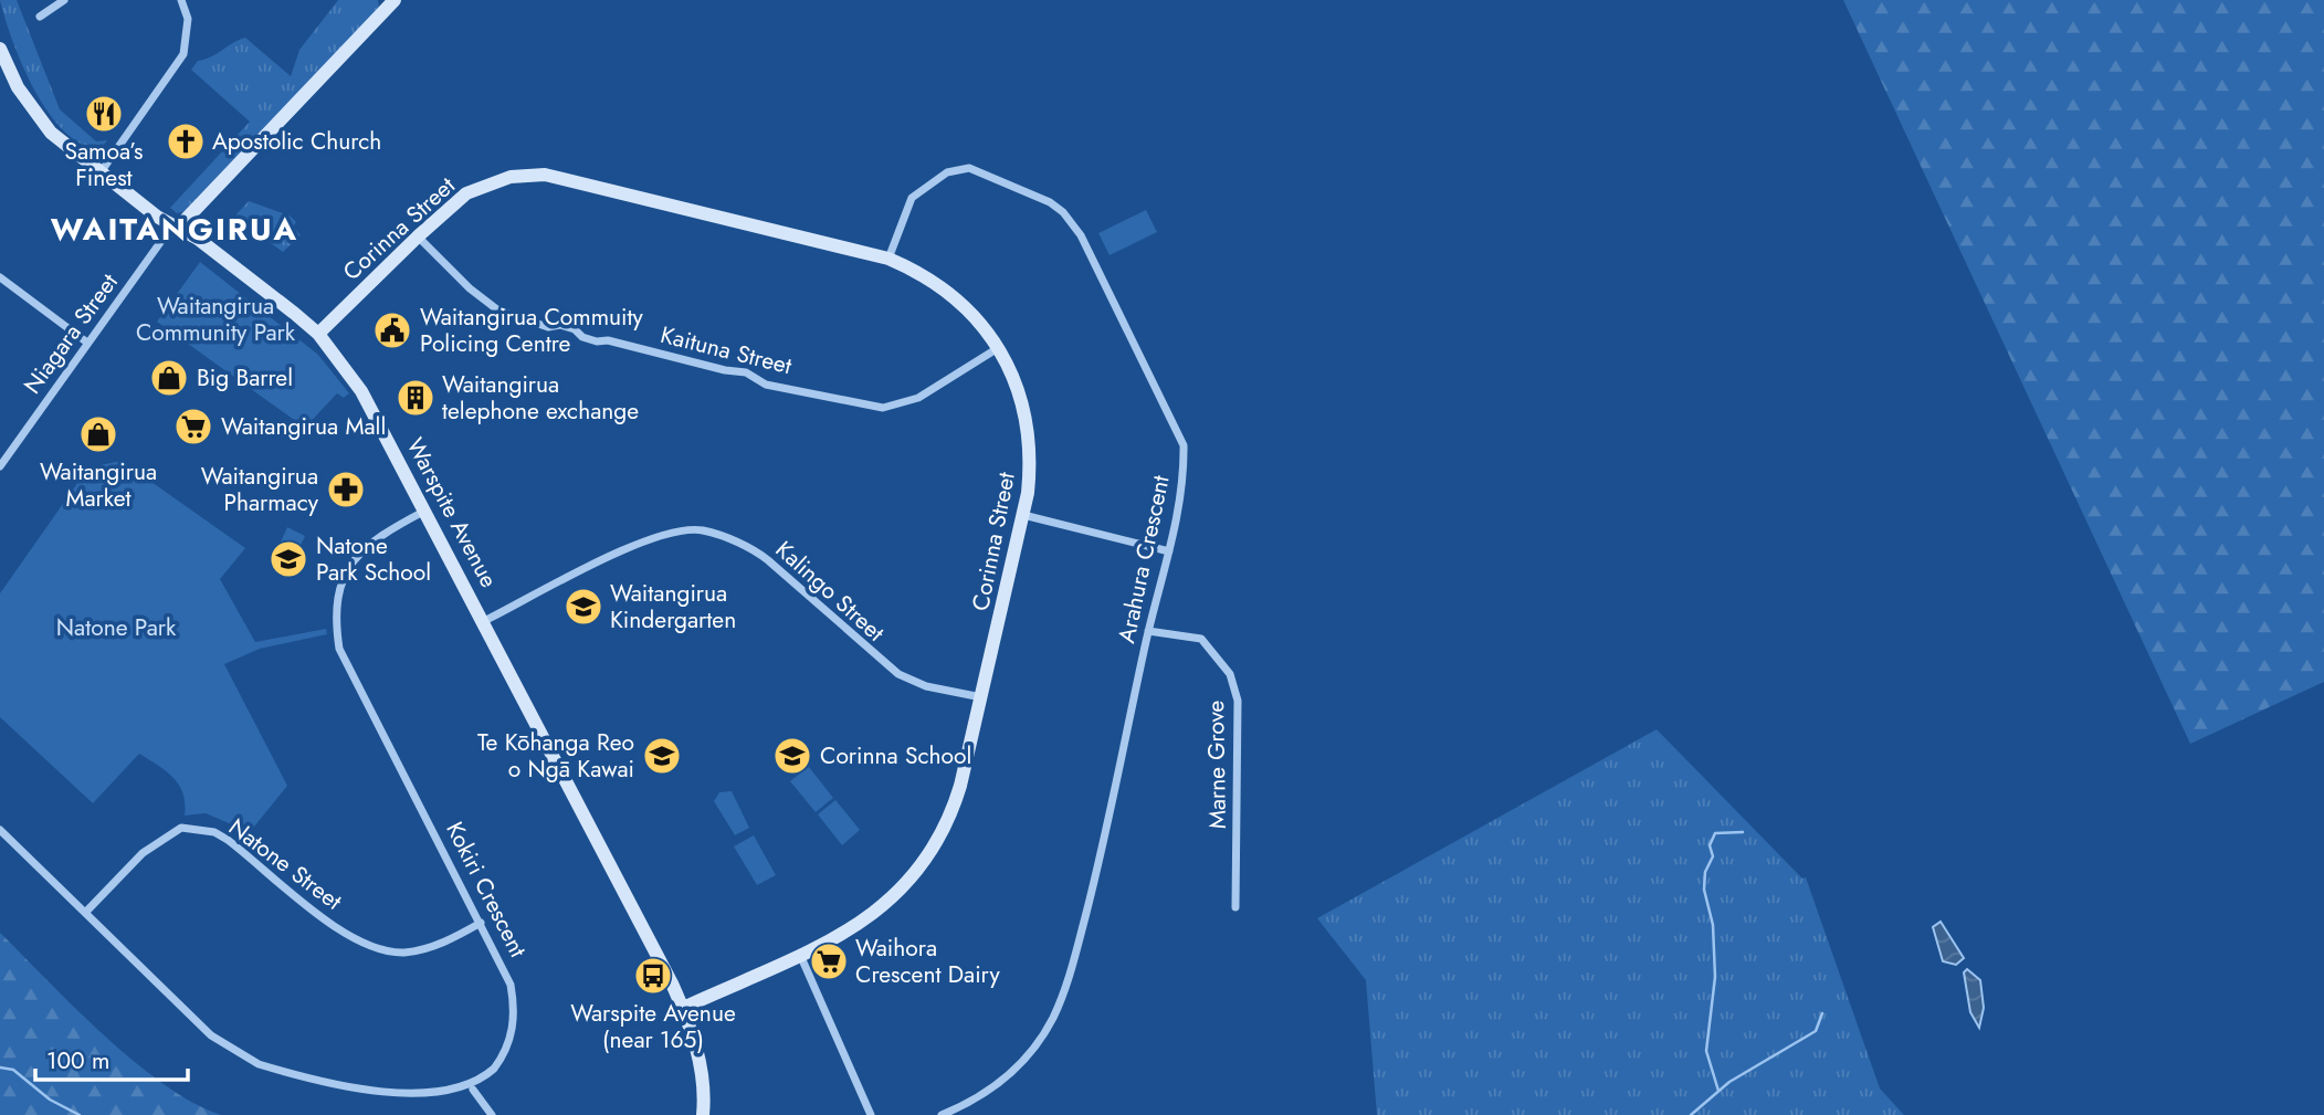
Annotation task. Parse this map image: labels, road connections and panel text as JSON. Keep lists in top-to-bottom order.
{
  "streets": {
    "main road": ["Corinna Street", "Warspite Avenue"],
    "street": [
      "Niagara Street",
      "Kaituna Street",
      "Arahura Crescent",
      "Kalingo Street",
      "Marne Grove",
      "Natone Street",
      "Kokiri Crescent"
    ]
  },
  "crossings": [
    ["Corinna Street", "Kaituna Street"],
    ["Corinna Street", "Warspite Avenue"],
    ["Corinna Street", "Arahura Crescent"],
    ["Corinna Street", "Kalingo Street"],
    ["Niagara Street", "Warspite Avenue"],
    ["Warspite Avenue", "Kalingo Street"],
    ["Warspite Avenue", "Kokiri Crescent"],
    ["Arahura Crescent", "Marne Grove"],
    ["Natone Street", "Kokiri Crescent"]
  ],
  "districts": ["WAITANGIRUA"],
  "parks": ["Waitangirua Community Park", "Natone Park"],
  "places": {
    "restaurant": ["Samoa’s Finest"],
    "church": ["Apostolic Church"],
    "public building": ["Waitangirua Commuity Policing Centre"],
    "shop": ["Big Barrel", "Waitangirua Market"],
    "building": ["Waitangirua telephone exchange"],
    "supermarket": ["Waitangirua Mall", "Waihora Crescent Dairy"],
    "pharmacy": ["Waitangirua Pharmacy"],
    "school or university": [
      "Natone Park School",
      "Waitangirua Kindergarten",
      "Te Kōhanga Reo o Ngā Kawai",
      "Corinna School"
    ],
    "bus stop": ["Warspite Avenue (near 165)"]
  },
  "scale_bar": "100 m"
}
